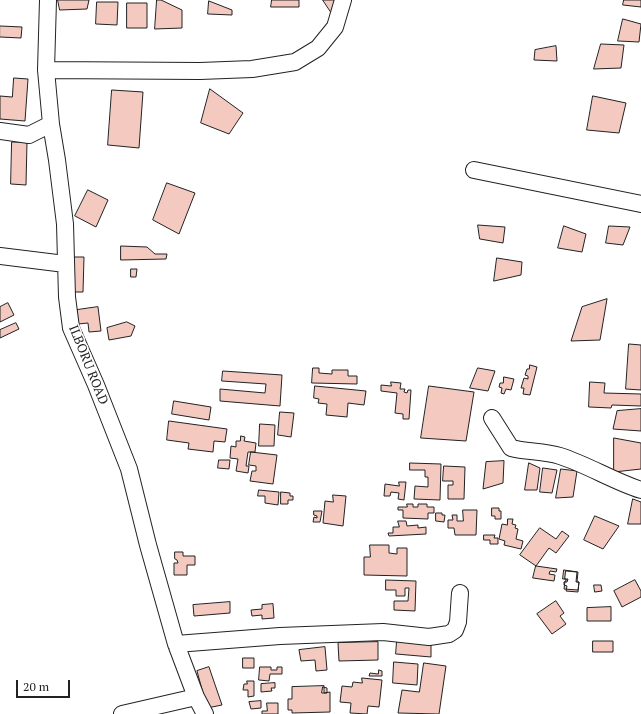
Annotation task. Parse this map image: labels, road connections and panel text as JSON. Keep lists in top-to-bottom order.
{
  "streets": {
    "street": ["ILBORU ROAD"]
  },
  "scale_bar": "20 m"
}
